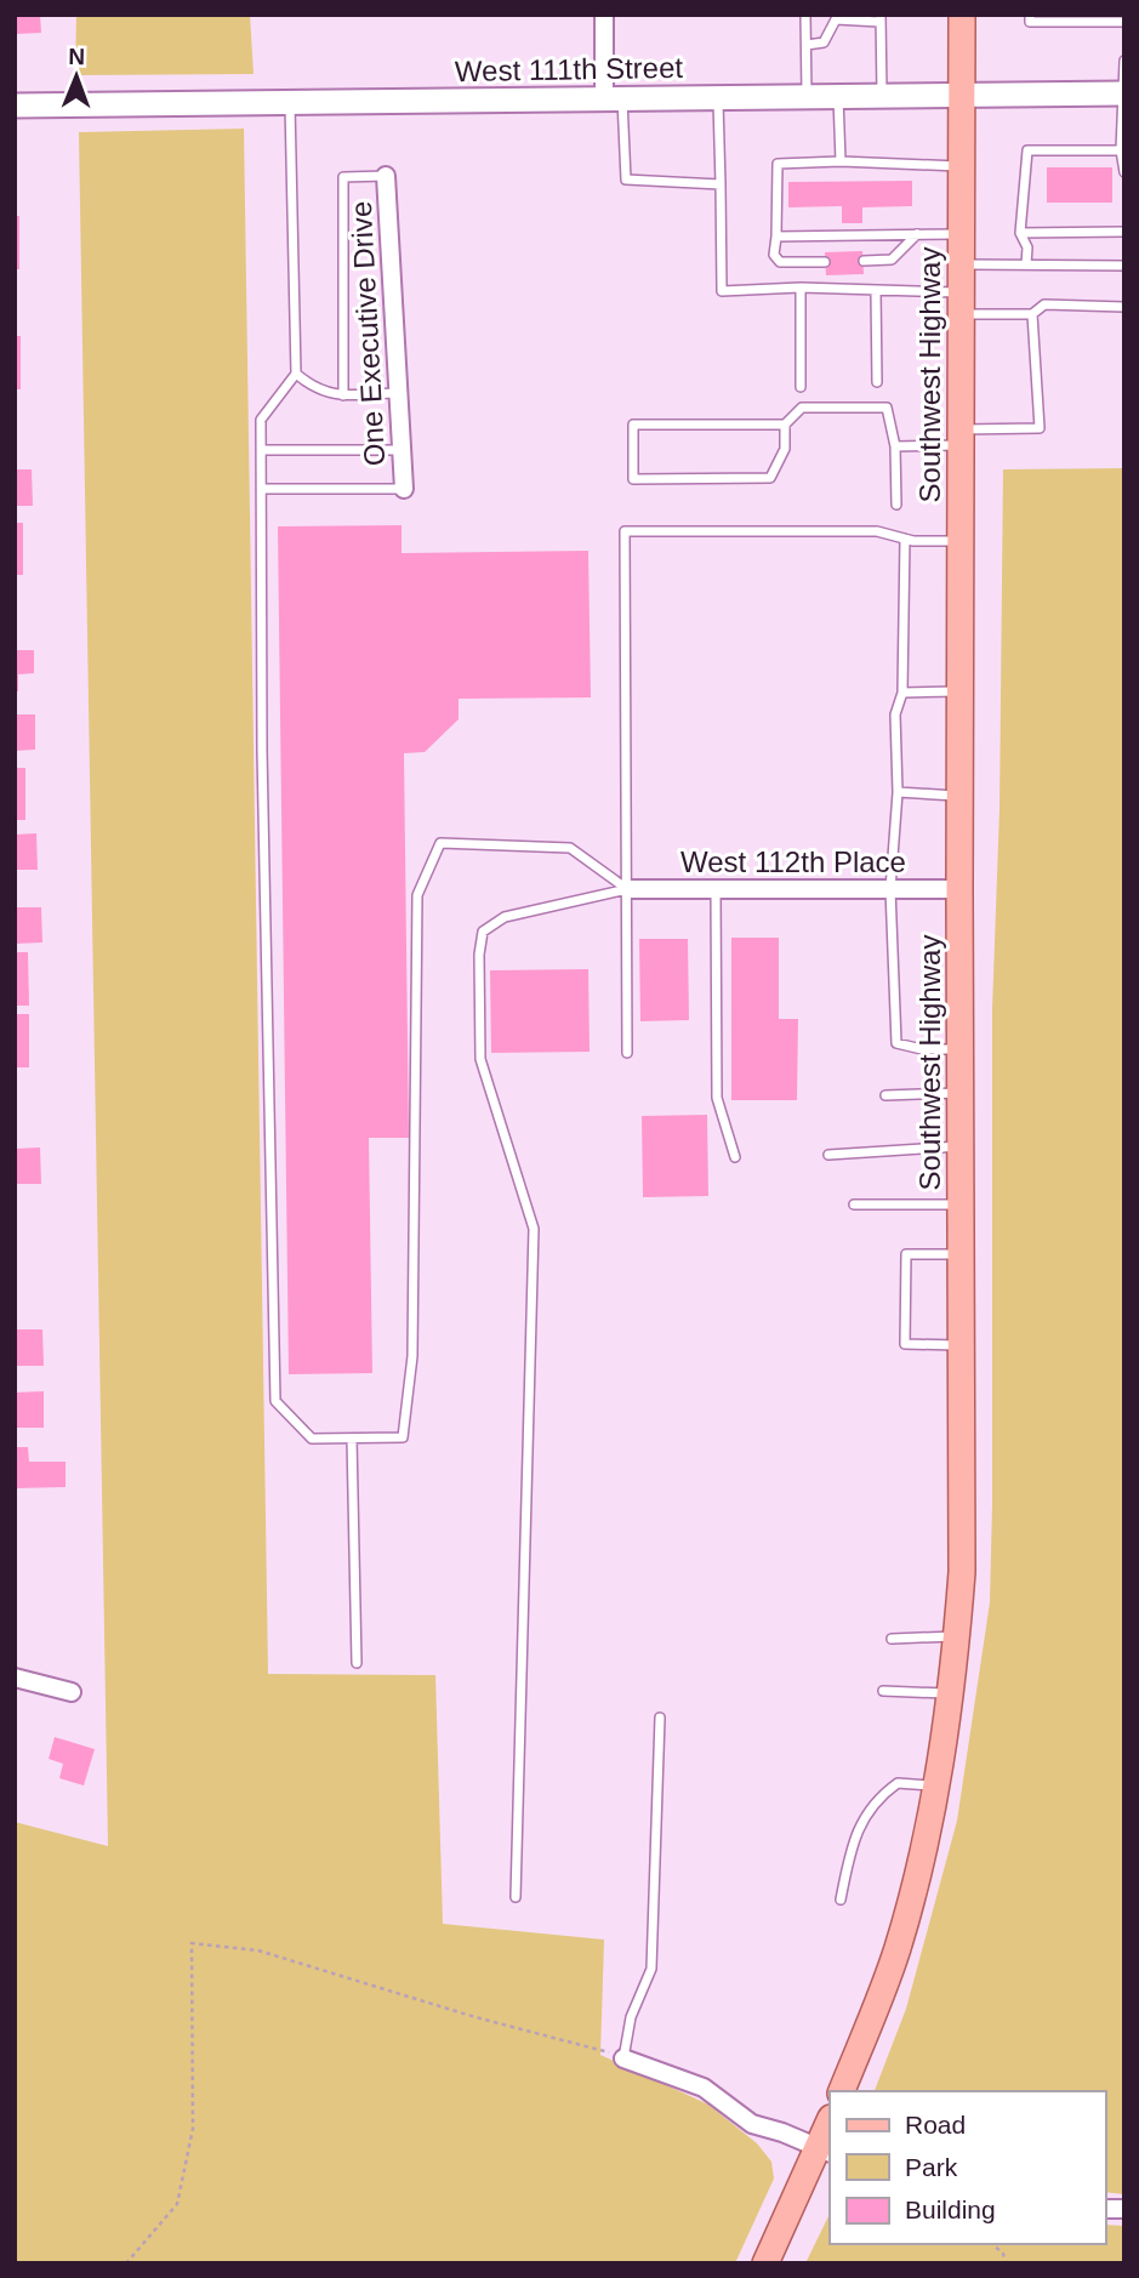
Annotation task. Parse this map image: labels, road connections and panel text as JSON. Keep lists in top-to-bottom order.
{
  "streets": {
    "main road": ["West 111th Street", "Southwest Highway"],
    "street": ["One Executive Drive", "West 112th Place"]
  },
  "crossings": [
    ["West 111th Street", "Southwest Highway"],
    ["Southwest Highway", "West 112th Place"]
  ],
  "legend": ["Road", "Park", "Building"],
  "north": "top"
}
